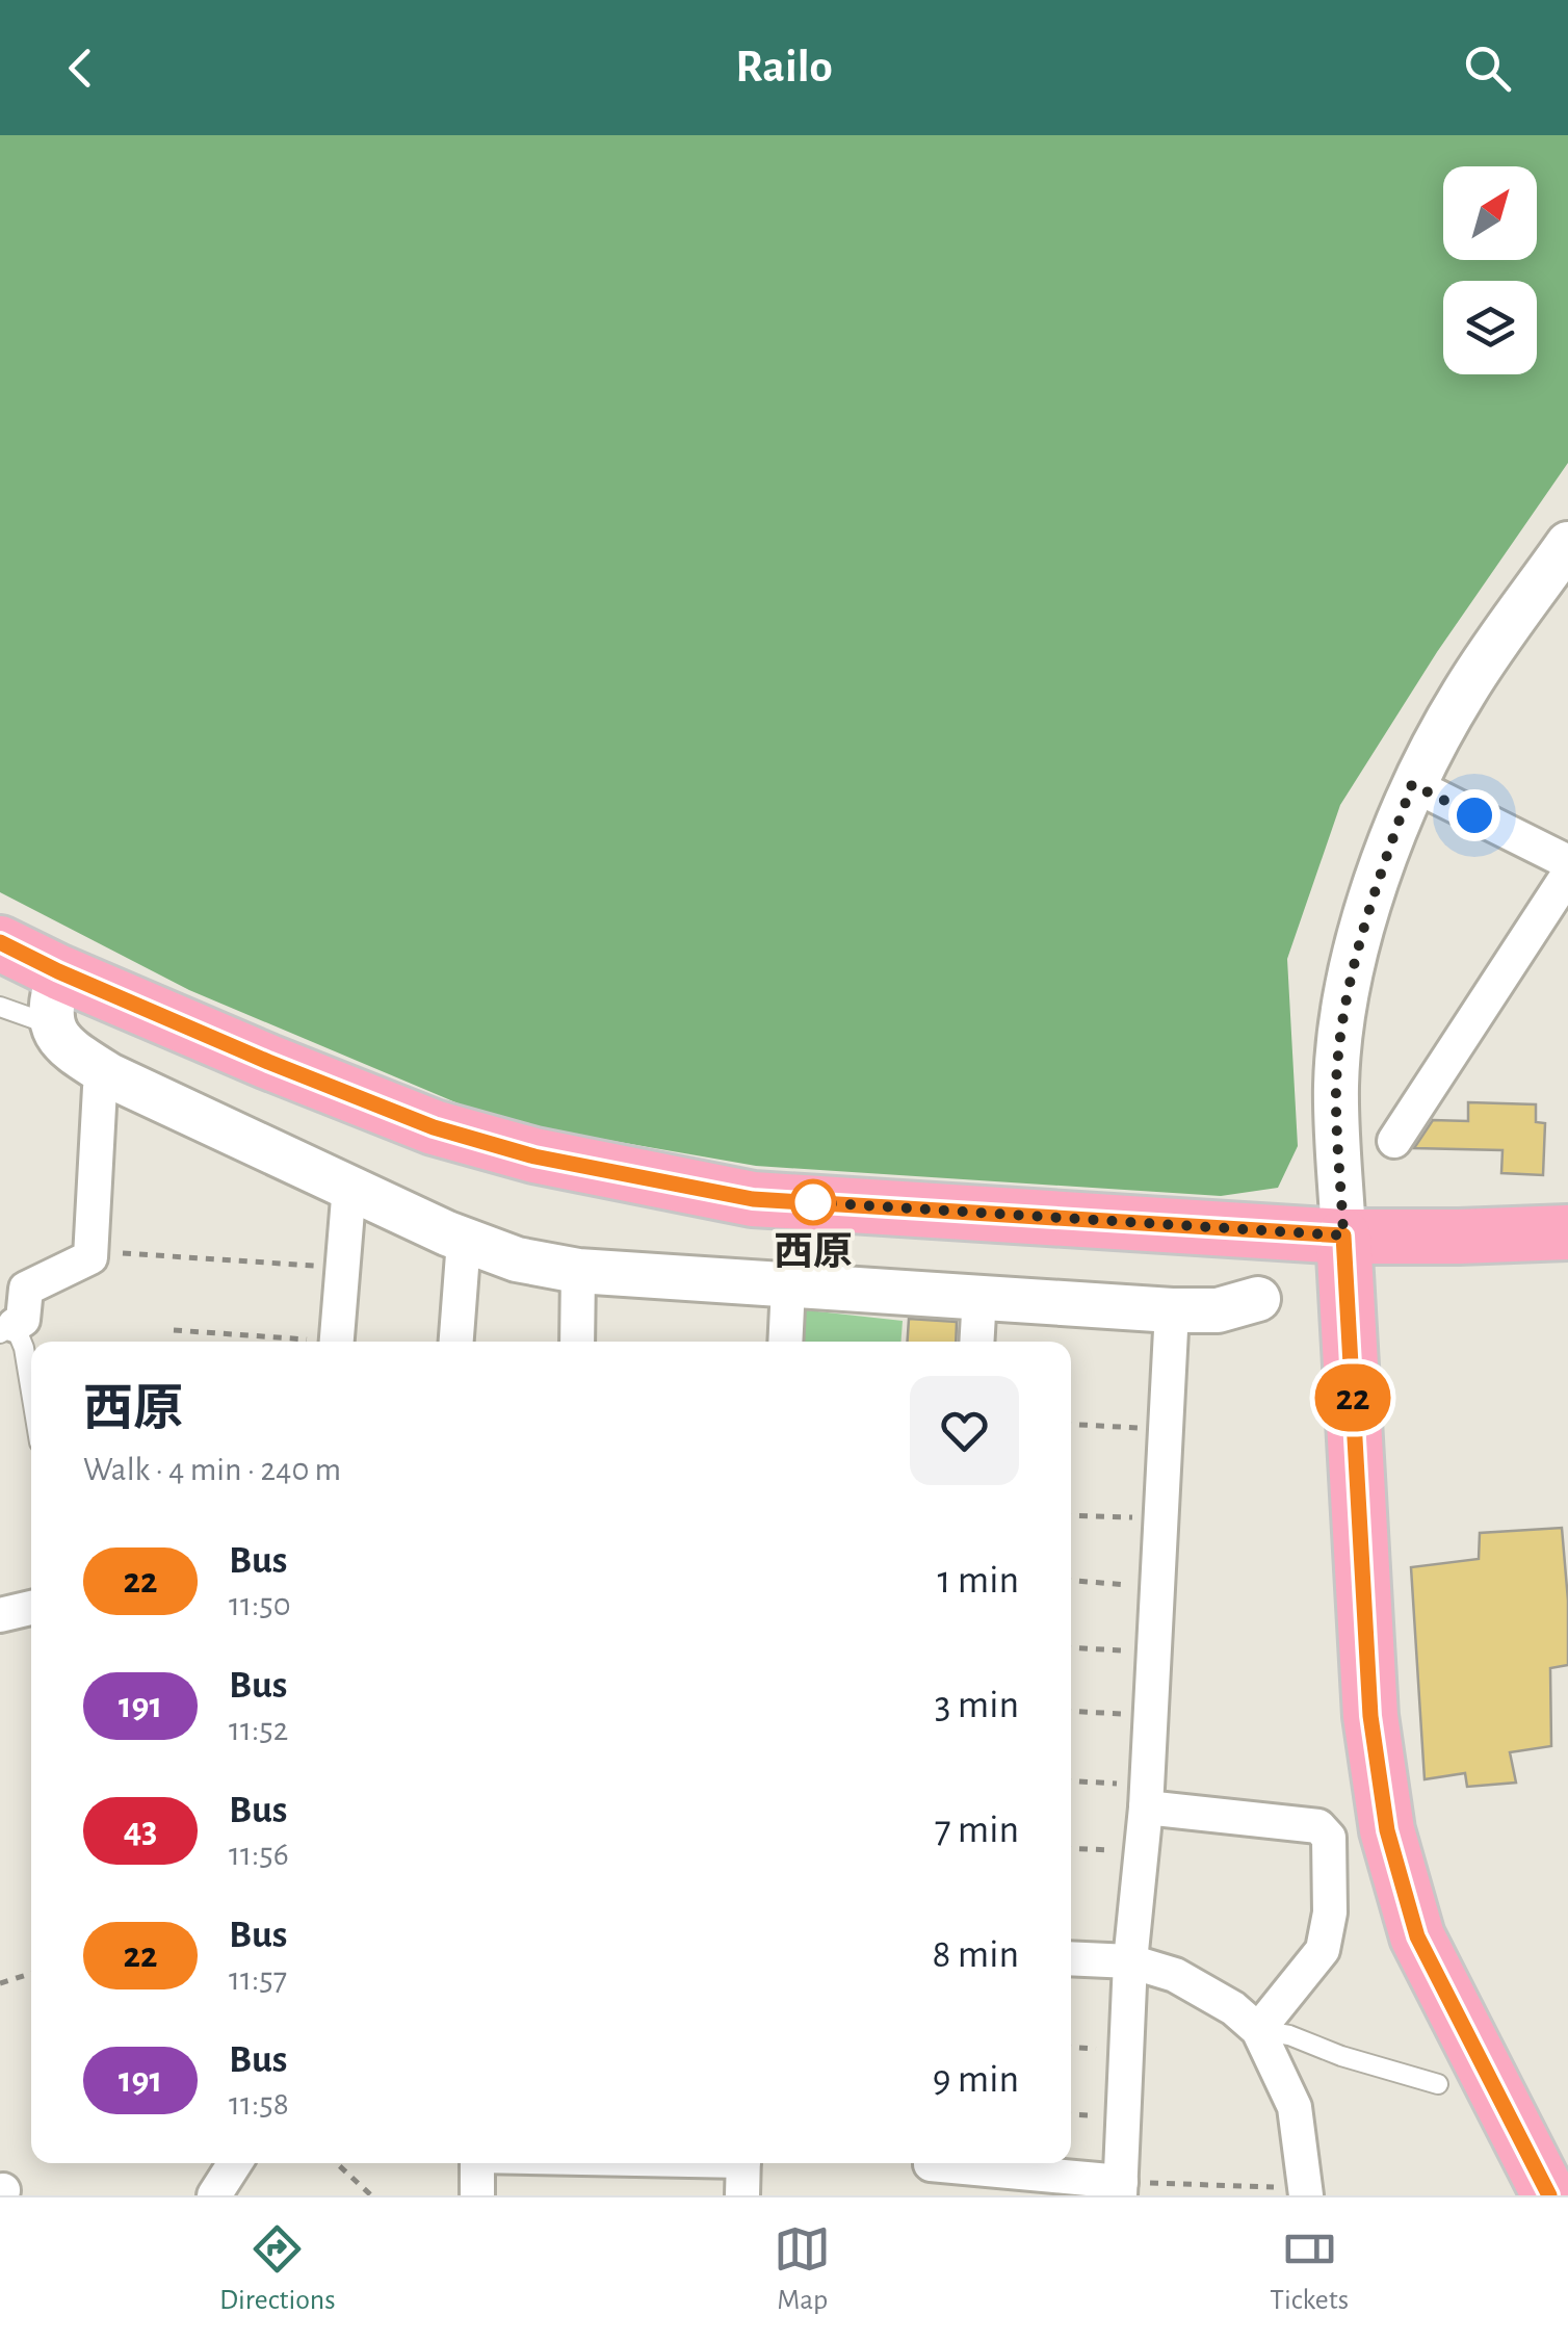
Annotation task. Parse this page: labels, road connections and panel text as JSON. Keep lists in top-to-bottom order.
{
  "places": ["西原"],
  "lines": ["bus line 22"],
  "north": "top right",
  "page": {
    "header": "Railo",
    "on_map": "22",
    "heading": ["西原", "Walk · 4 min · 240 m"],
    "list": [
      {
        "mark": "22",
        "name": "Bus",
        "note": "11:50",
        "value": "1 min"
      },
      {
        "mark": "191",
        "name": "Bus",
        "note": "11:52",
        "value": "3 min"
      },
      {
        "mark": "43",
        "name": "Bus",
        "note": "11:56",
        "value": "7 min"
      },
      {
        "mark": "22",
        "name": "Bus",
        "note": "11:57",
        "value": "8 min"
      },
      {
        "mark": "191",
        "name": "Bus",
        "note": "11:58",
        "value": "9 min"
      }
    ],
    "tabs": ["Directions", "Map", "Tickets"]
  }
}
